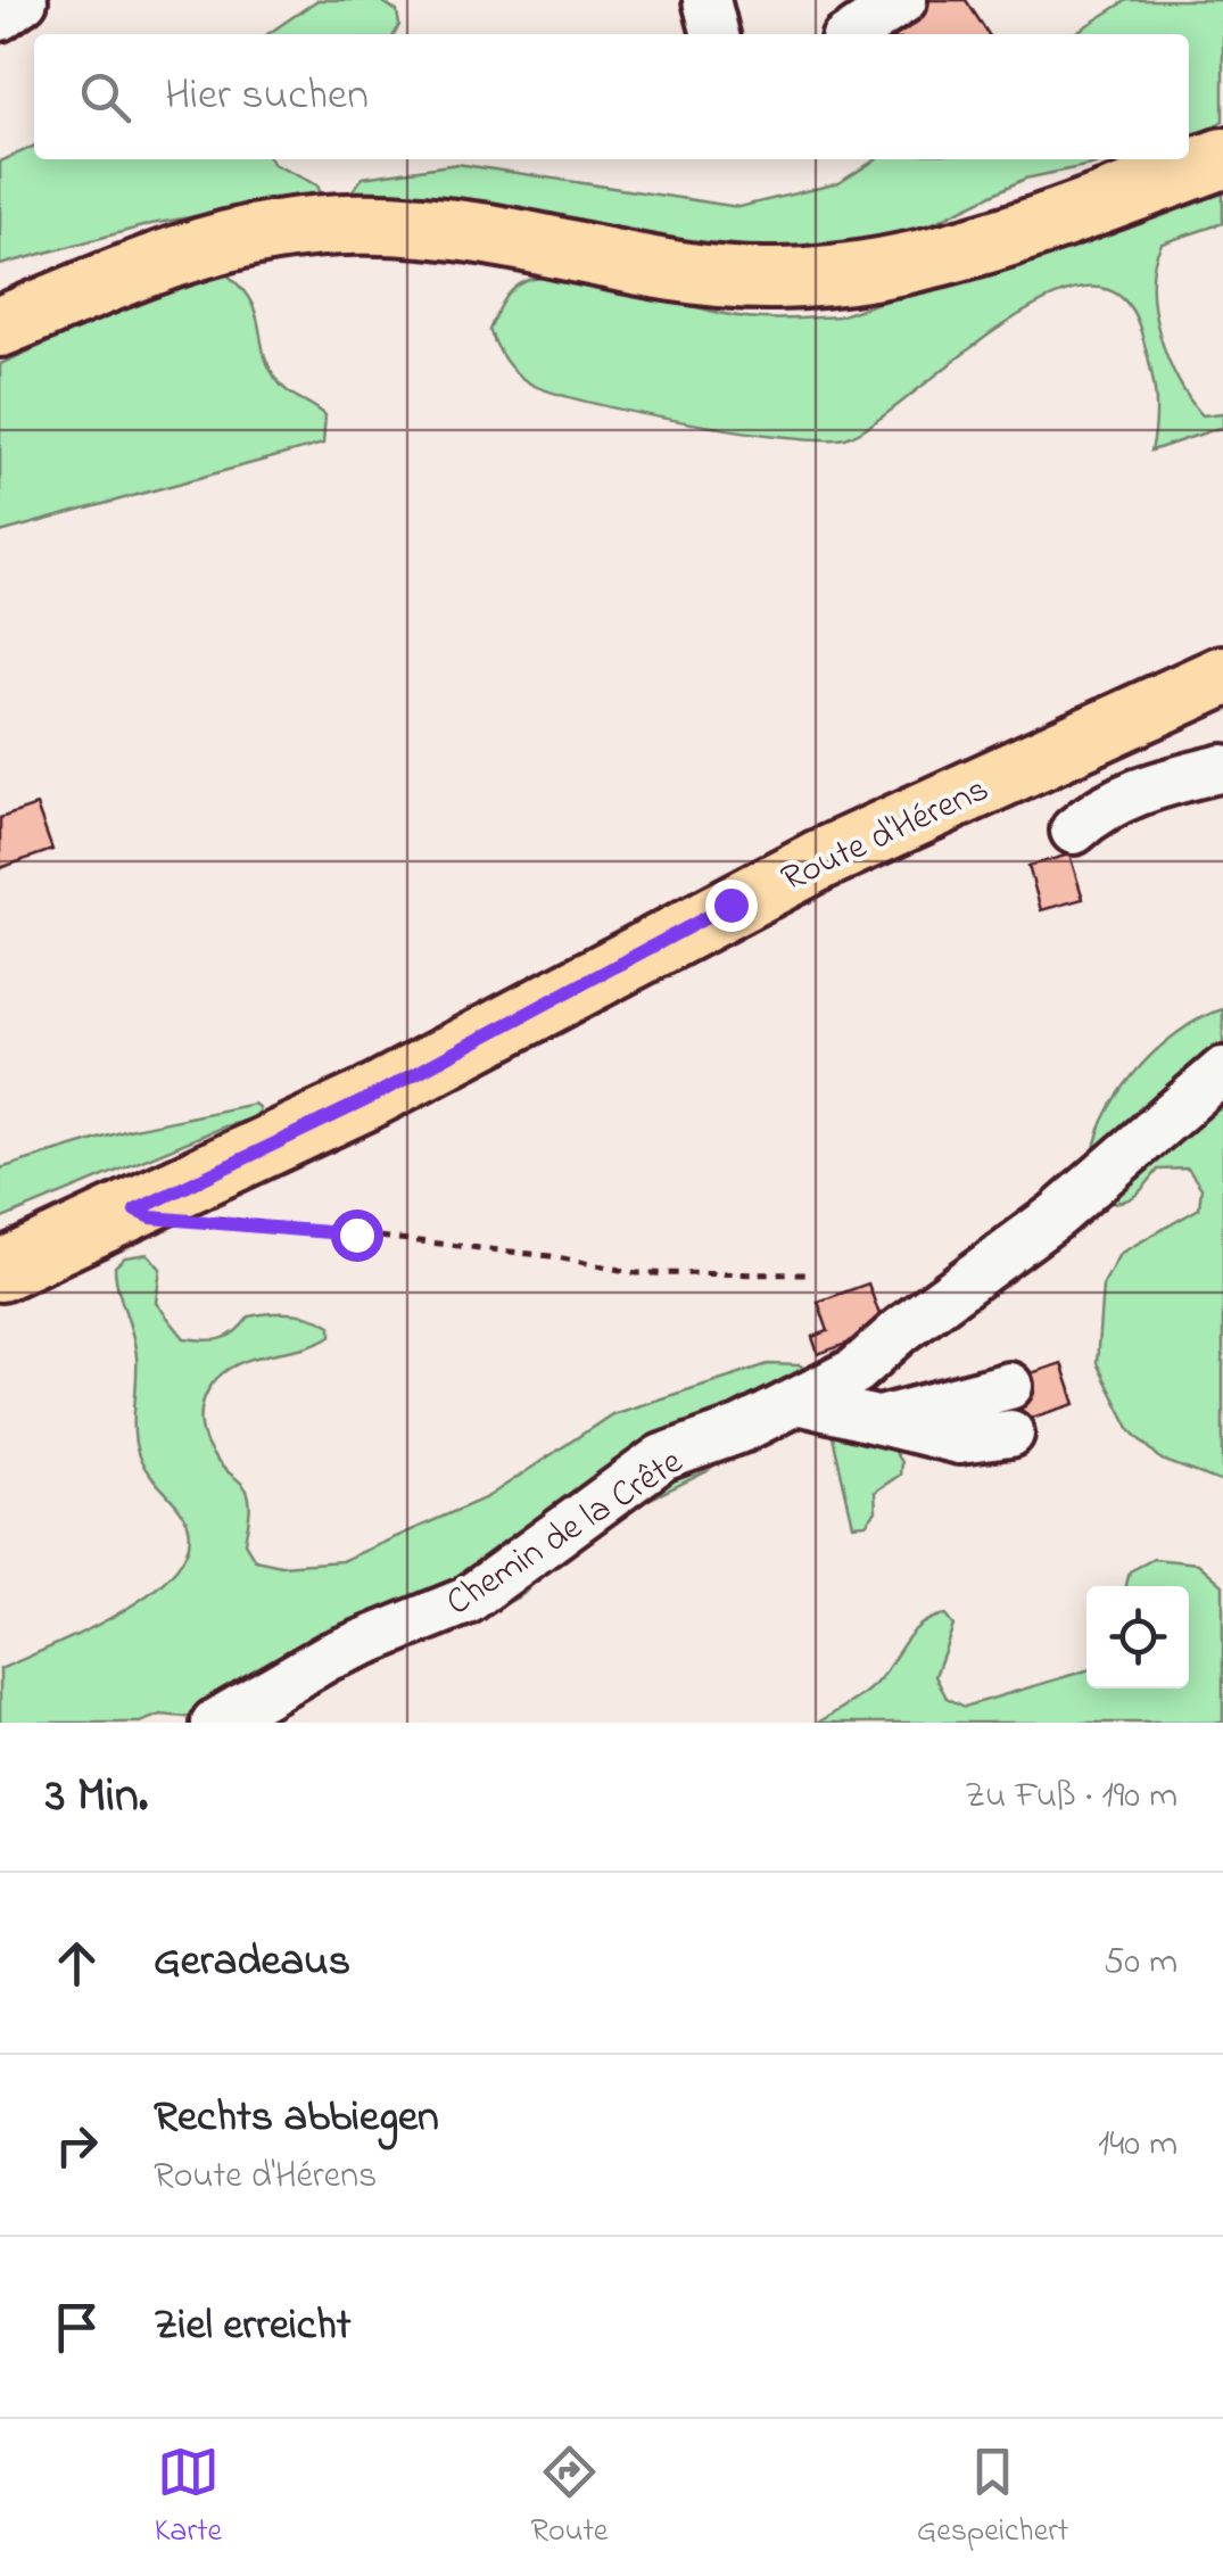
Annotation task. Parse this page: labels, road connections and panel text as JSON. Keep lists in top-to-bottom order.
{
  "streets": {
    "main road": ["Route d'Hérens"],
    "street": ["Chemin de la Crête"]
  },
  "page": {
    "search": "Hier suchen",
    "heading": ["3 Min.", "Zu Fuß · 190 m"],
    "list": [
      ["Geradeaus", "50 m"],
      ["Rechts abbiegen", "Route d'Hérens", "140 m"],
      "Ziel erreicht"
    ],
    "nav": ["Karte", "Route", "Gespeichert"]
  }
}
